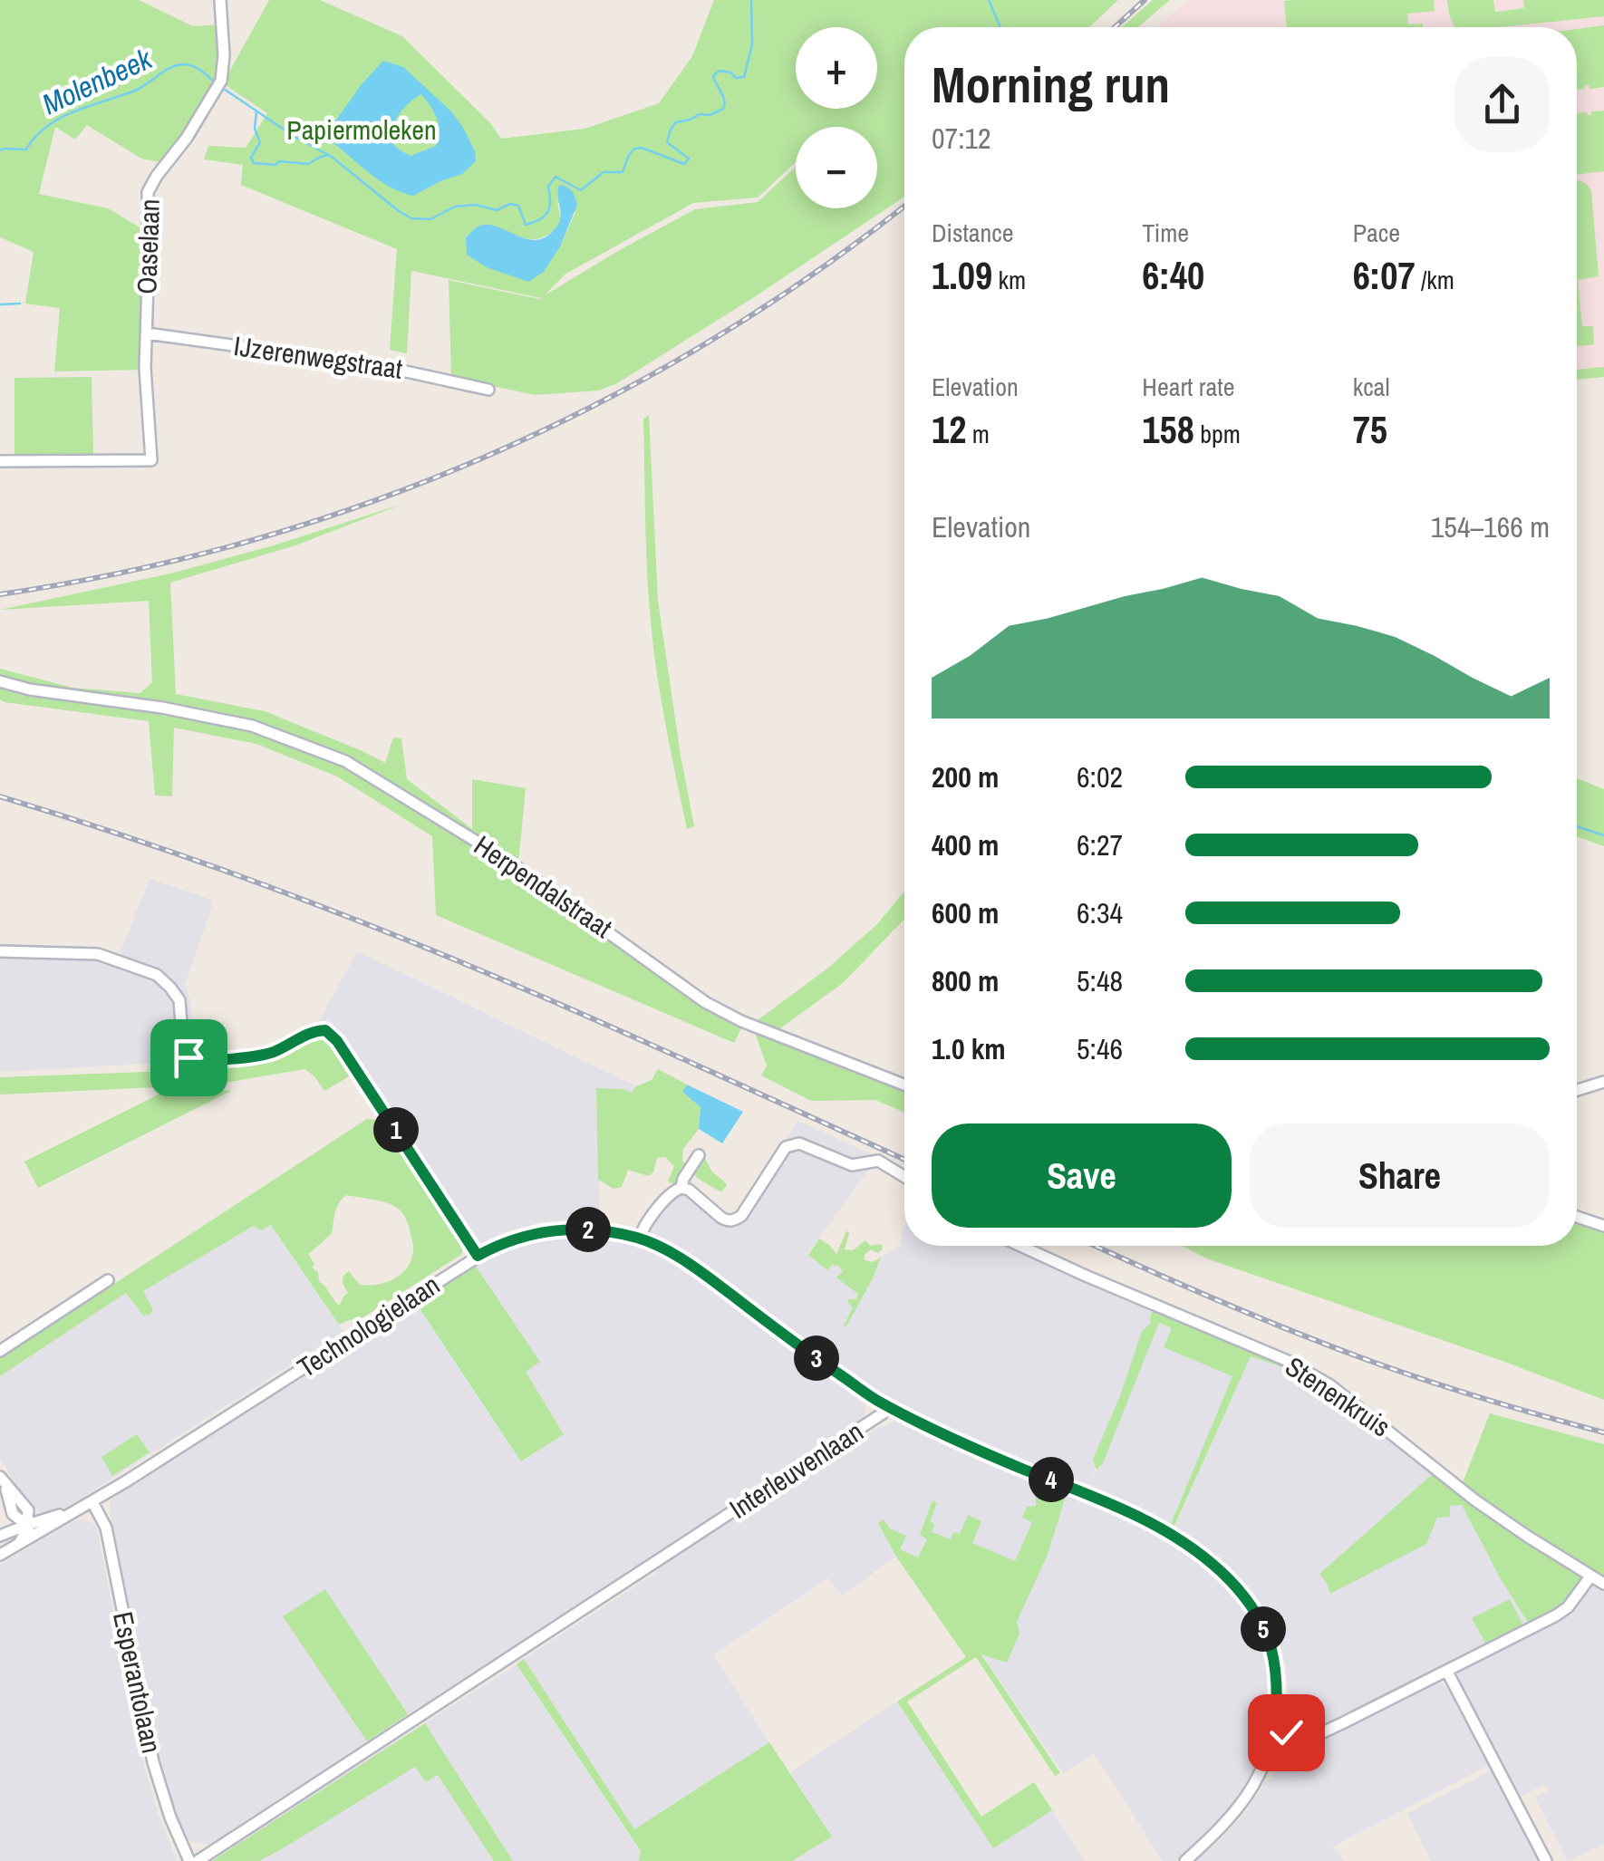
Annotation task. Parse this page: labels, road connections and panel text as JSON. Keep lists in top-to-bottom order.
{
  "streets": {
    "street": [
      "Oaselaan",
      "IJzerenwegstraat",
      "Herpendalstraat",
      "Technologielaan",
      "Stenenkruis",
      "Interleuvenlaan",
      "Esperantolaan"
    ]
  },
  "crossings": [
    ["Oaselaan", "IJzerenwegstraat"],
    ["Technologielaan", "Interleuvenlaan"],
    ["Technologielaan", "Esperantolaan"]
  ],
  "water": ["Molenbeek"],
  "parks": ["Papiermoleken"],
  "page": {
    "map_buttons": ["+", "−"],
    "heading": ["Morning run", "07:12"],
    "stats": [
      ["Distance", "1.09 km"],
      ["Time", "6:40"],
      ["Pace", "6:07 /km"],
      ["Elevation", "12 m"],
      ["Heart rate", "158 bpm"],
      ["kcal", "75"]
    ],
    "chart": ["Elevation", "154–166 m"],
    "list": [
      {
        "name": "200 m",
        "note": "6:02"
      },
      {
        "name": "400 m",
        "note": "6:27"
      },
      {
        "name": "600 m",
        "note": "6:34"
      },
      {
        "name": "800 m",
        "note": "5:48"
      },
      {
        "name": "1.0 km",
        "note": "5:46"
      }
    ],
    "buttons": ["Save", "Share"],
    "pins": [
      "1",
      "2",
      "3",
      "4",
      "5"
    ]
  }
}
